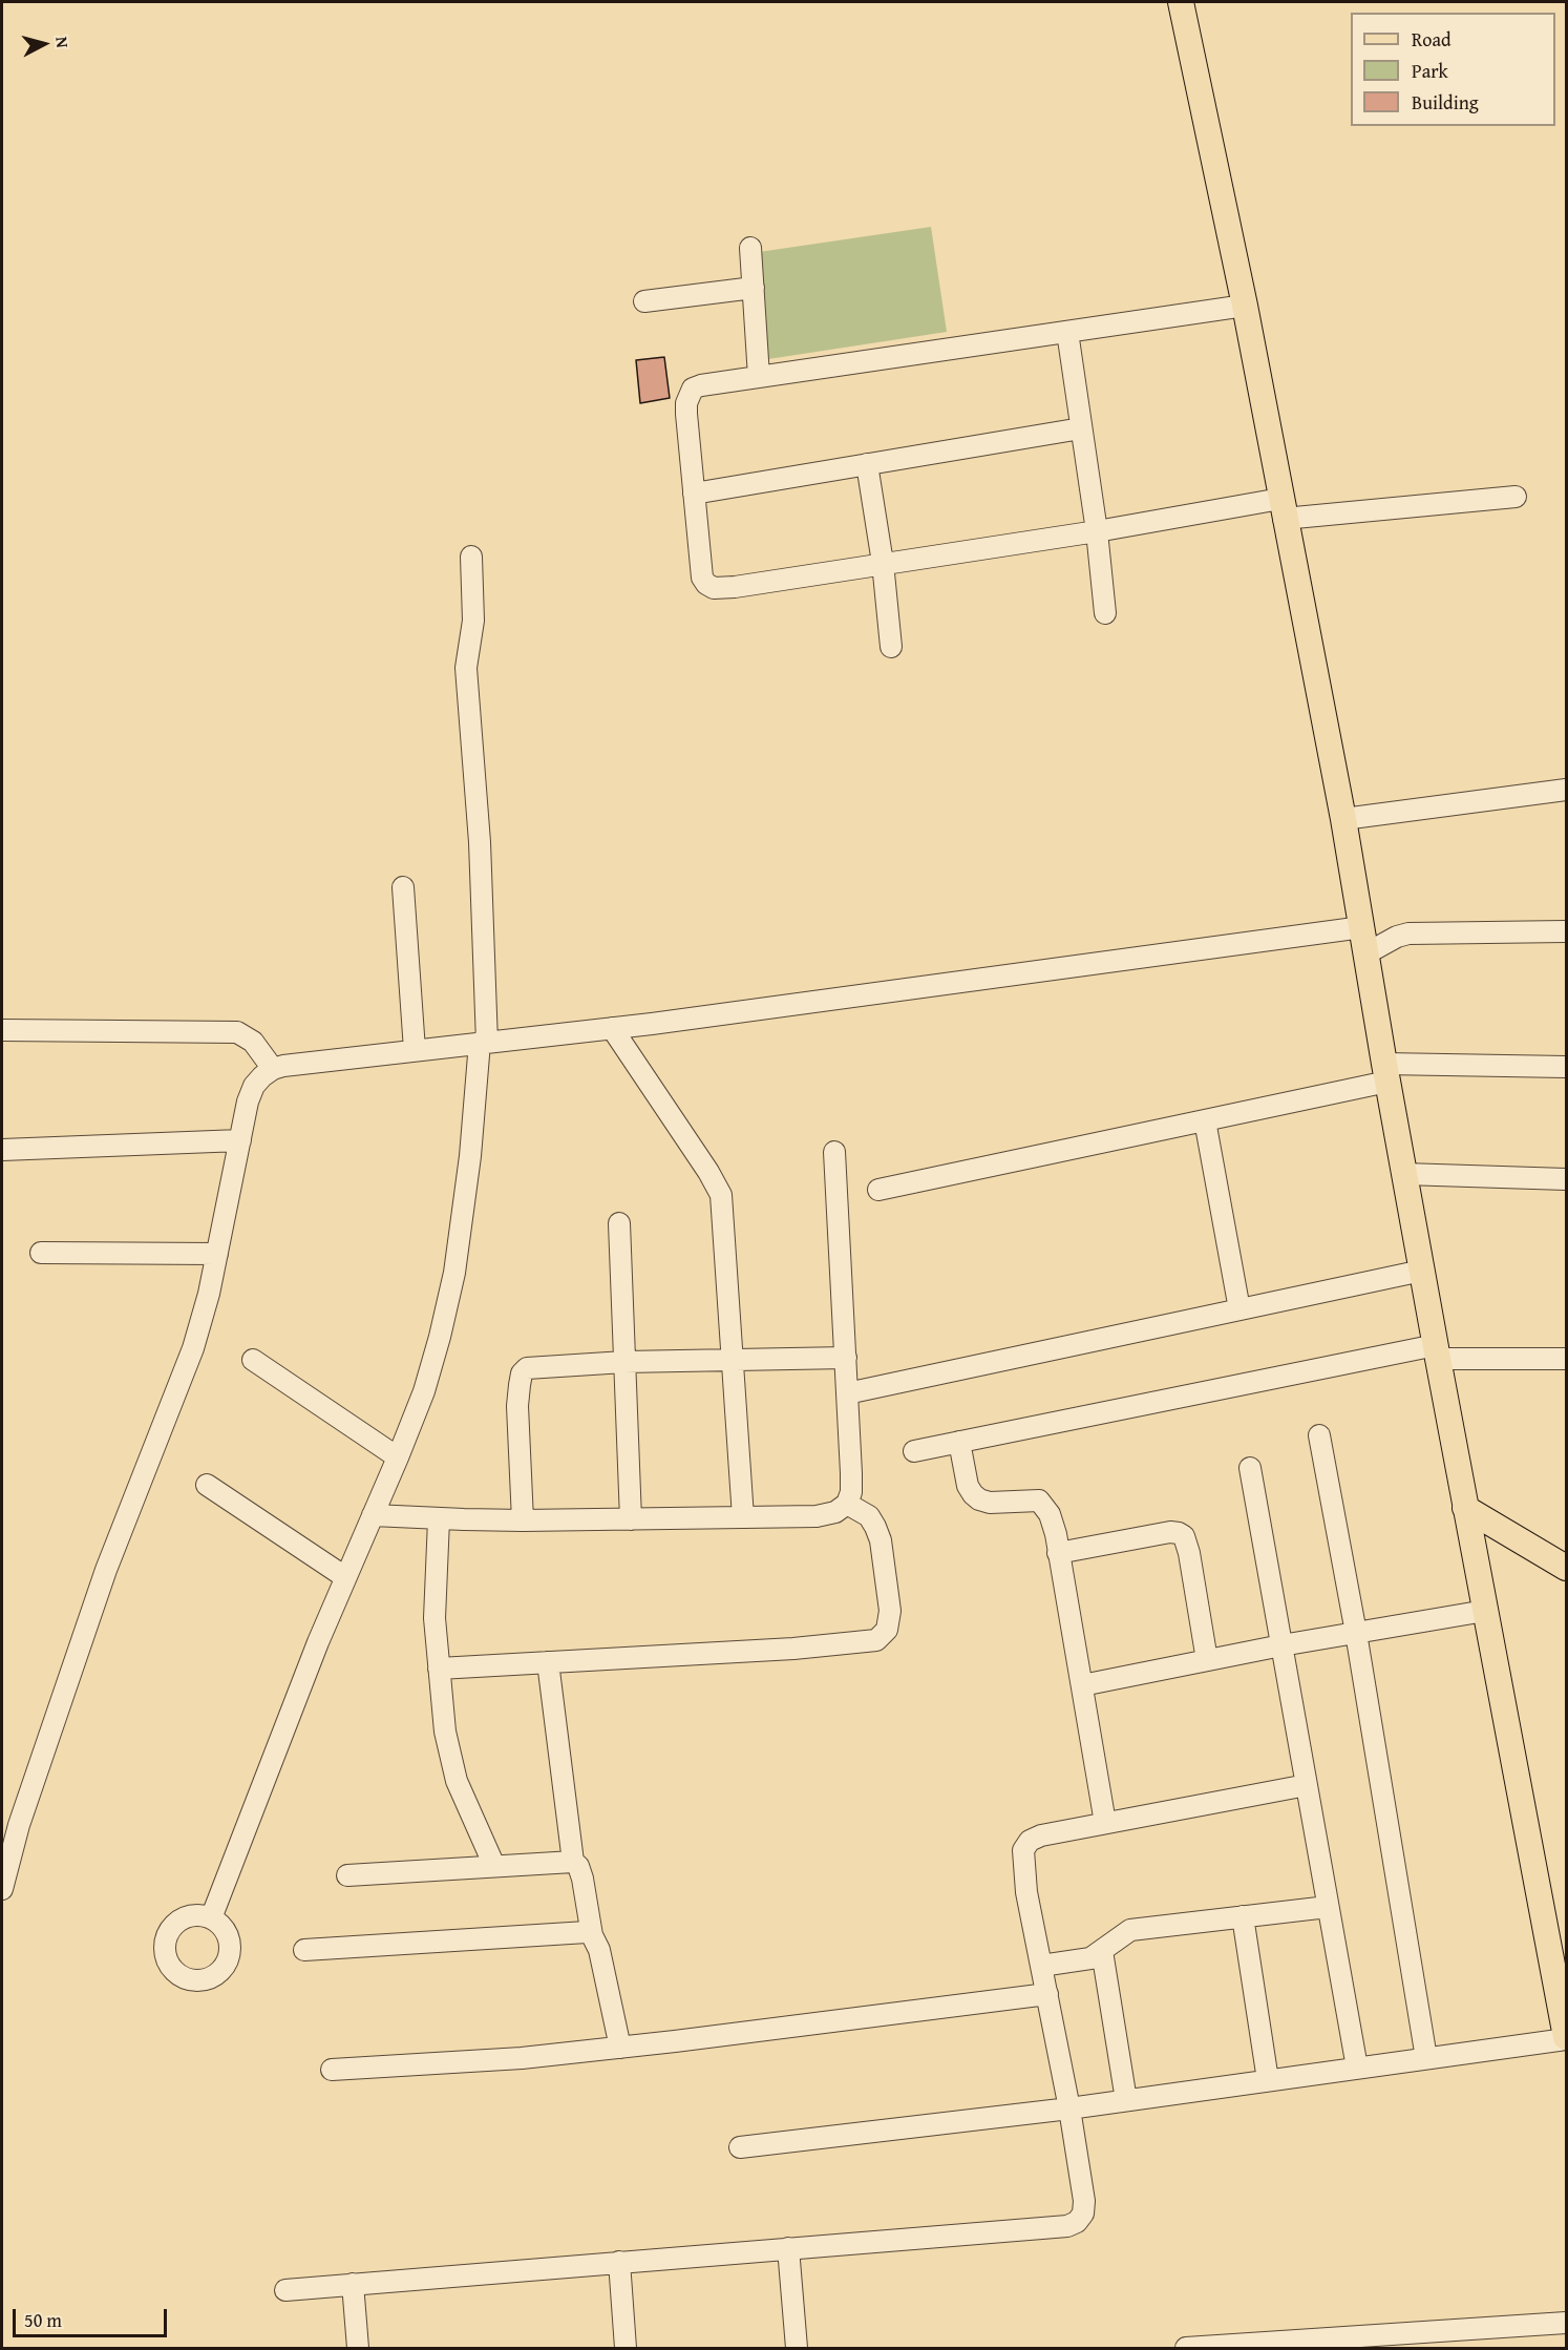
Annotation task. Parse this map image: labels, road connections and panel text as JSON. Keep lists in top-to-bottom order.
{
  "legend": ["Road", "Park", "Building"],
  "scale_bar": "50 m",
  "north": "right"
}
